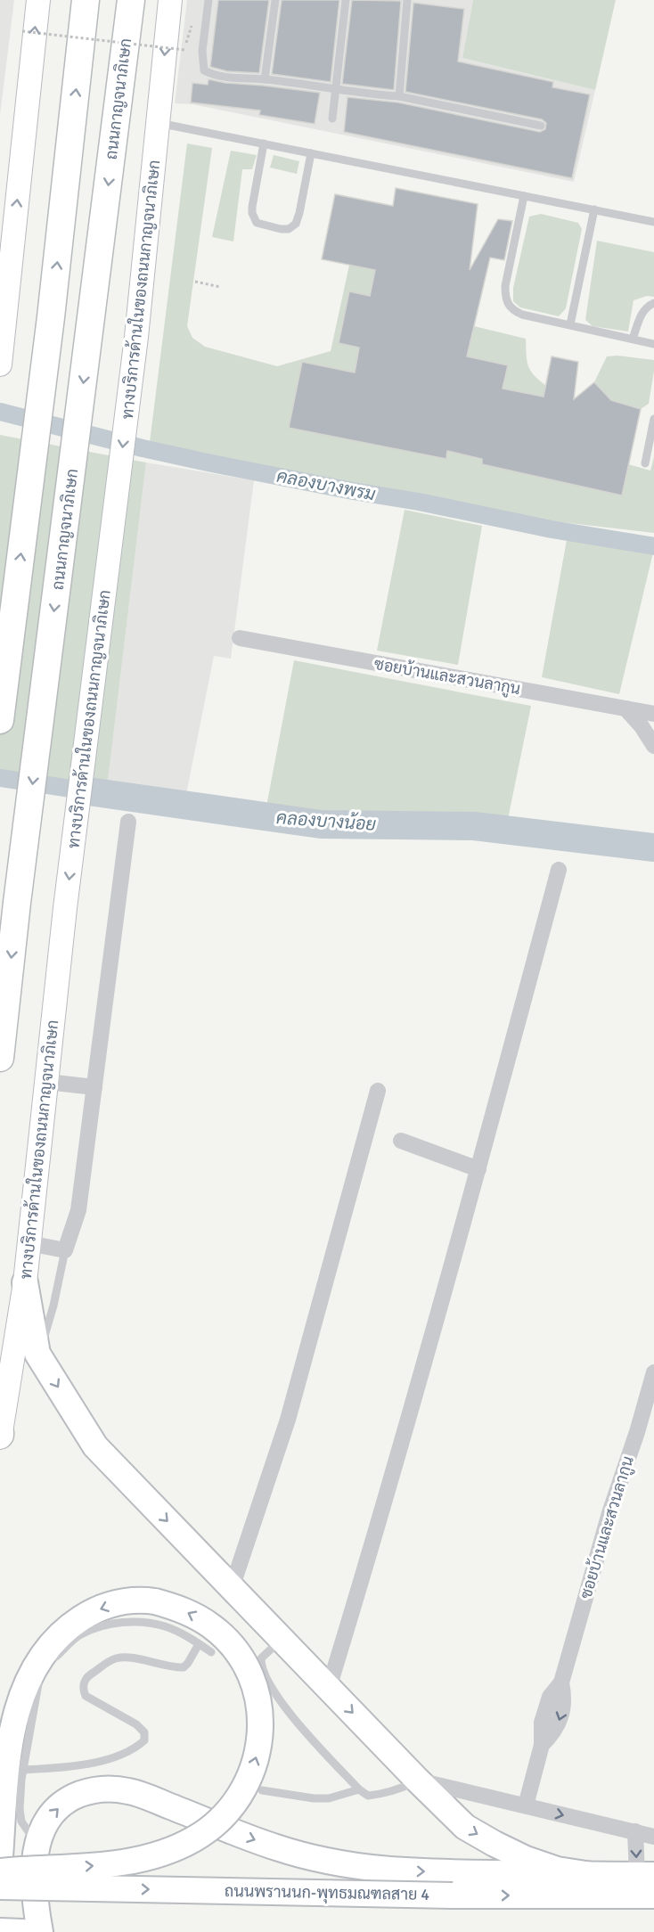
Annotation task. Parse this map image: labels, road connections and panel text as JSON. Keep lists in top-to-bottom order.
{
  "streets": {
    "highway": ["ถนนกาญจนาภิเษก"],
    "main road": ["ทางบริการด้านในของถนนกาญจนาภิเษก", "ถนนพรานนก-พุทธมณฑลสาย 4"],
    "street": ["ซอยบ้านและสวนลากูน"]
  },
  "water": ["คลองบางพรม", "คลองบางน้อย"]
}
